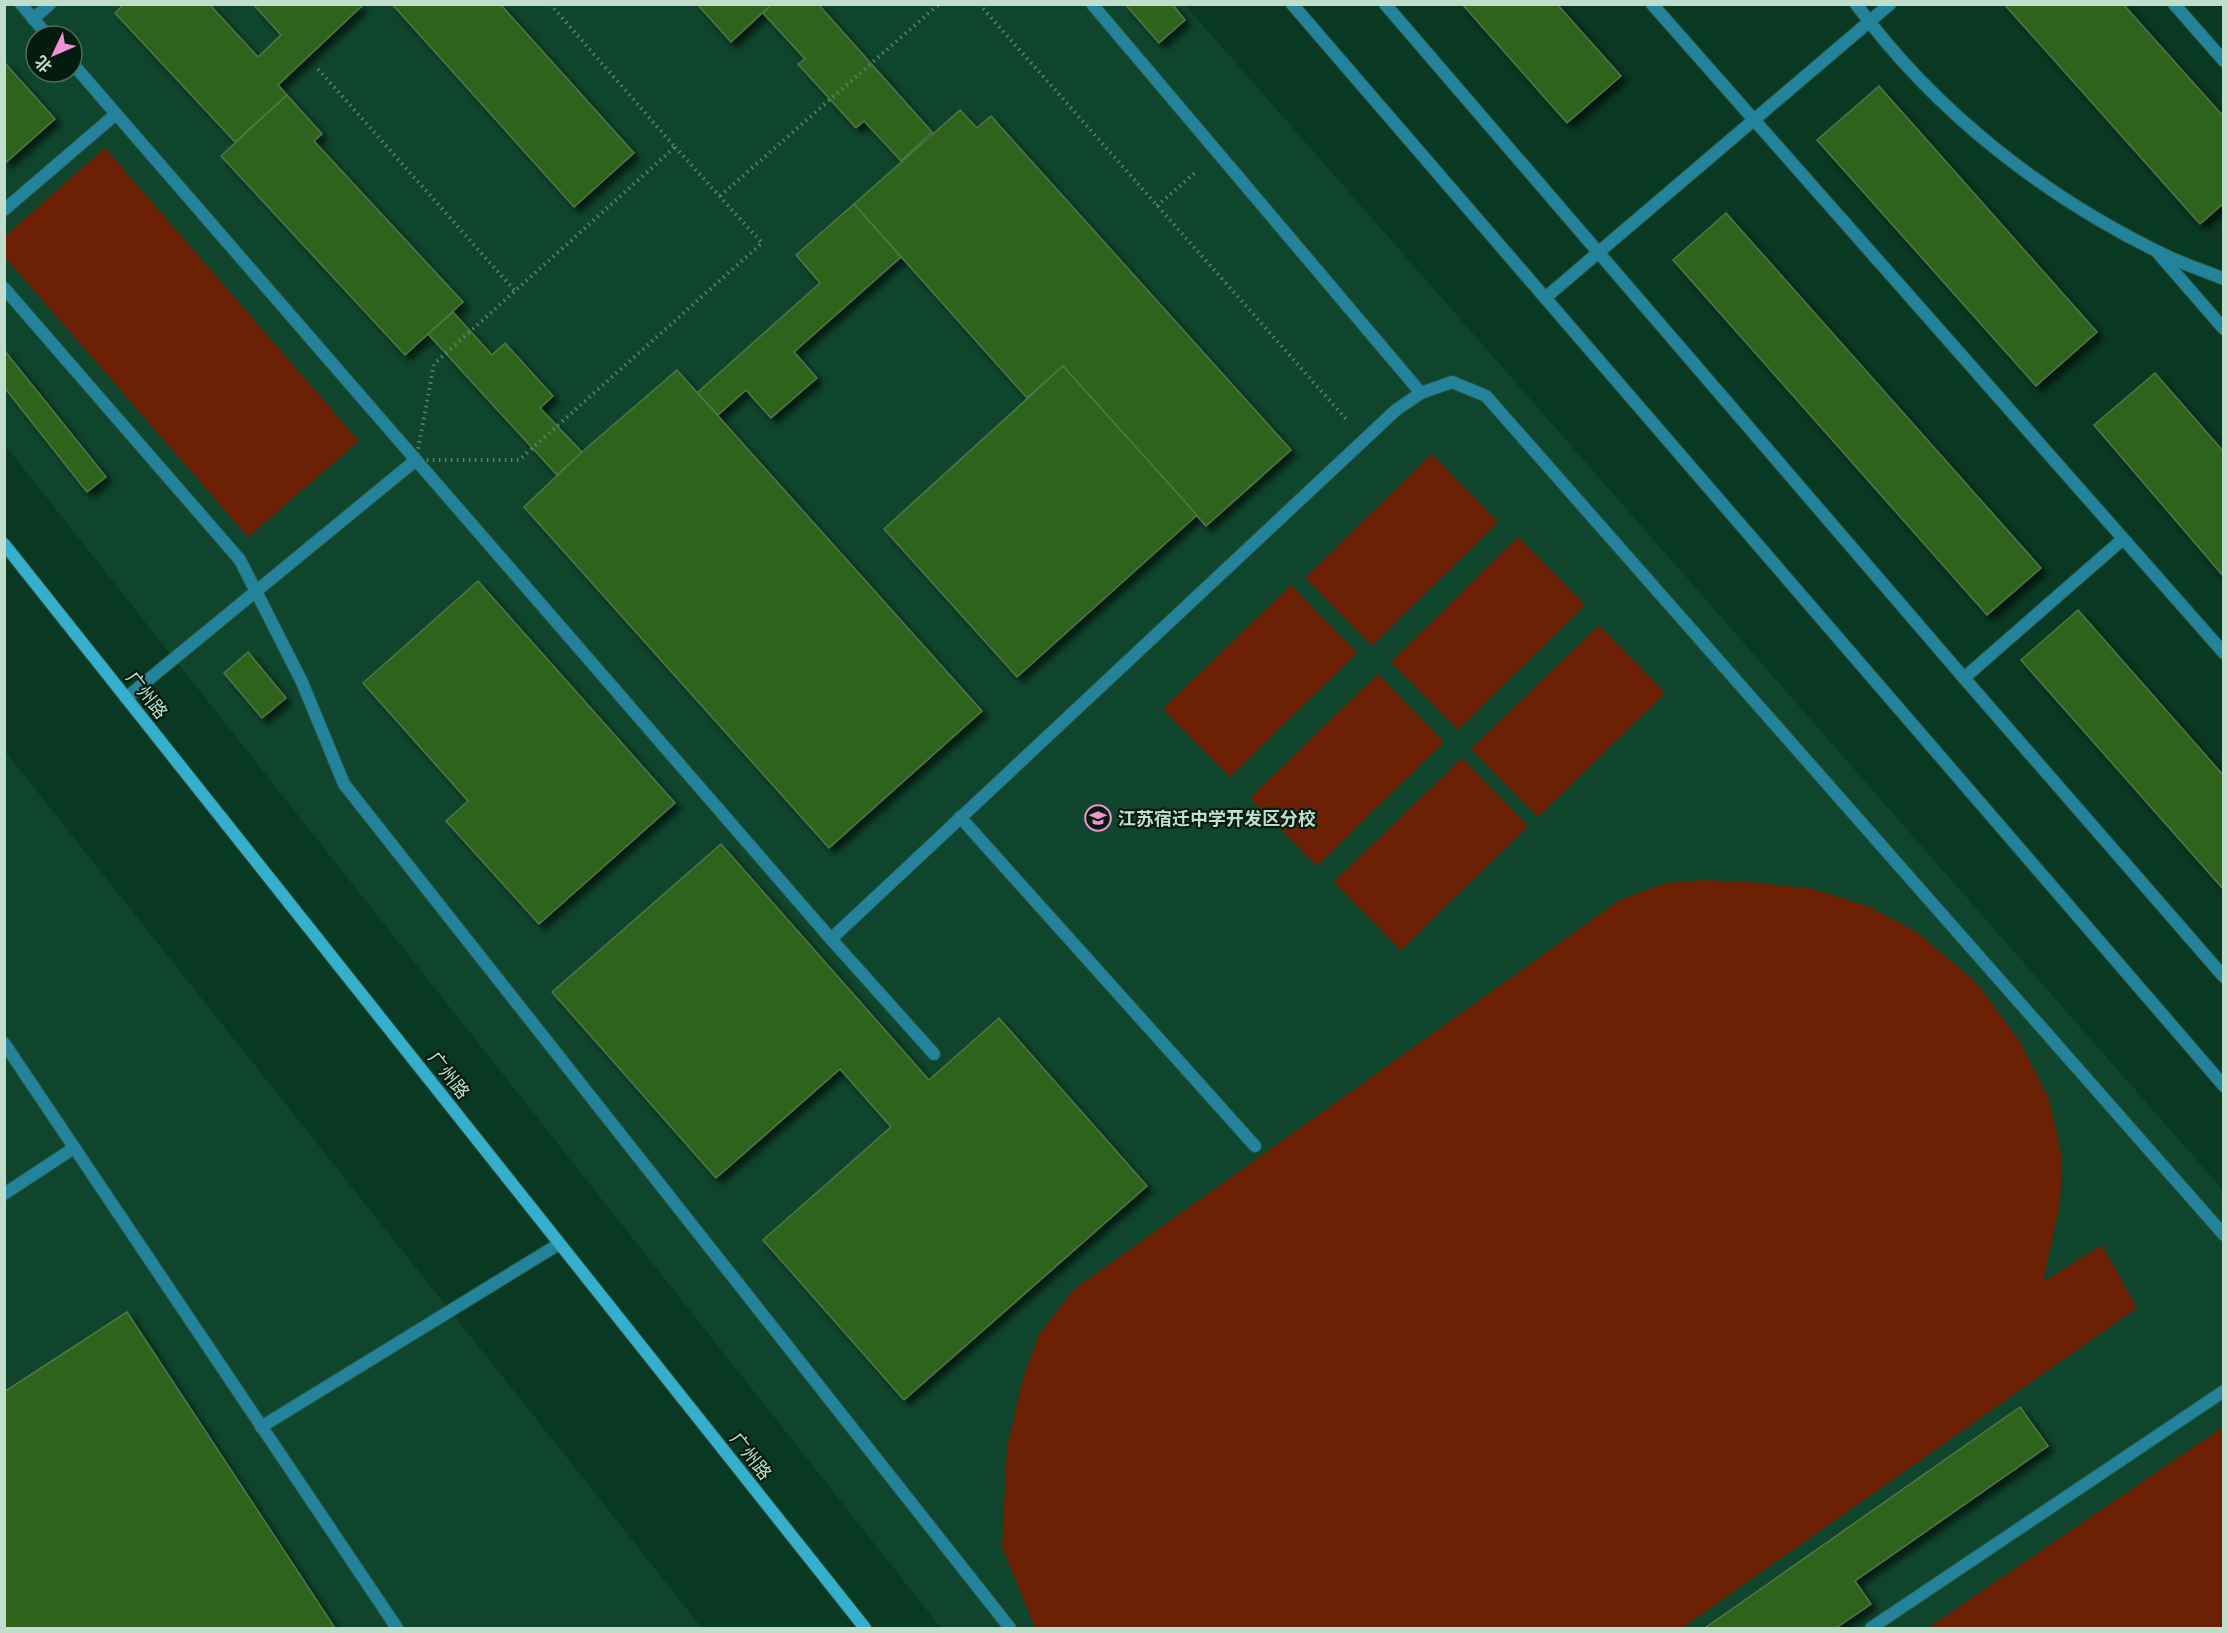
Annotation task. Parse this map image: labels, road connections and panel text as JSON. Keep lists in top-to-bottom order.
{
  "streets": {
    "main road": ["广州路"]
  },
  "places": {
    "school or university": ["江苏宿迁中学开发区分校"]
  },
  "north": "bottom left"
}
